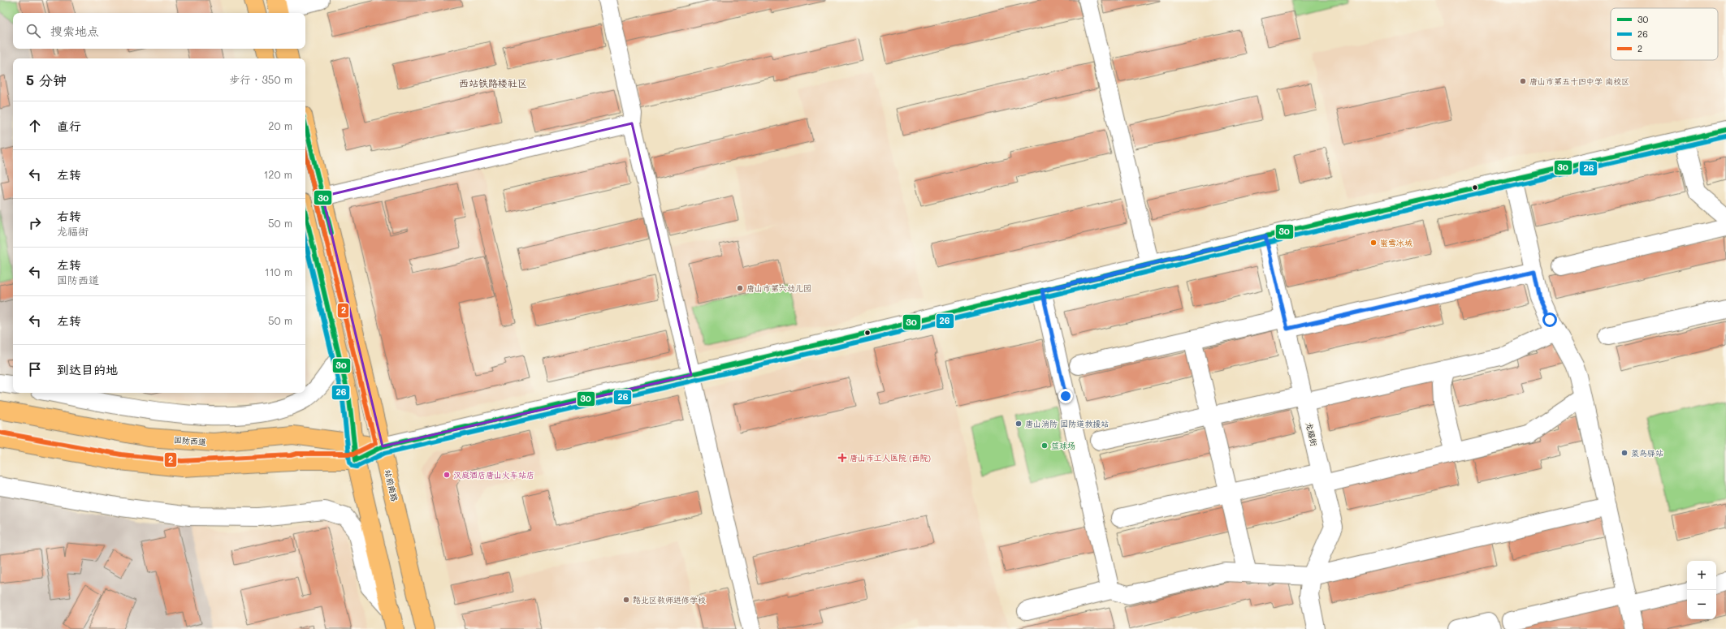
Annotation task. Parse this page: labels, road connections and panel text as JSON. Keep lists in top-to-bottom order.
{
  "streets": {
    "main road": ["国防西道", "站前南路"],
    "street": ["龙福街"]
  },
  "crossings": [
    ["龙福街", "国防西道"],
    ["国防西道", "站前南路"]
  ],
  "districts": ["西站铁路楼社区"],
  "places": {
    "other": [
      "唐山市第五十四中学 南校区",
      "蜜雪冰城",
      "唐山市第六幼儿园",
      "唐山消防 国防道救援站",
      "篮球场",
      "菜鸟驿站",
      "汉庭酒店唐山火车站店",
      "路北区教师进修学校"
    ],
    "health": ["唐山市工人医院 (西院)"]
  },
  "lines": ["transit line 30", "transit line 26", "transit line 2"],
  "legend": ["30", "26", "2"],
  "page": {
    "search": "搜索地点",
    "heading": ["5 分钟", "步行 · 350 m"],
    "list": [
      ["直行", "20 m"],
      ["左转", "120 m"],
      ["右转", "龙福街", "50 m"],
      ["左转", "国防西道", "110 m"],
      ["左转", "50 m"],
      "到达目的地"
    ],
    "map_buttons": ["+", "−"]
  }
}
